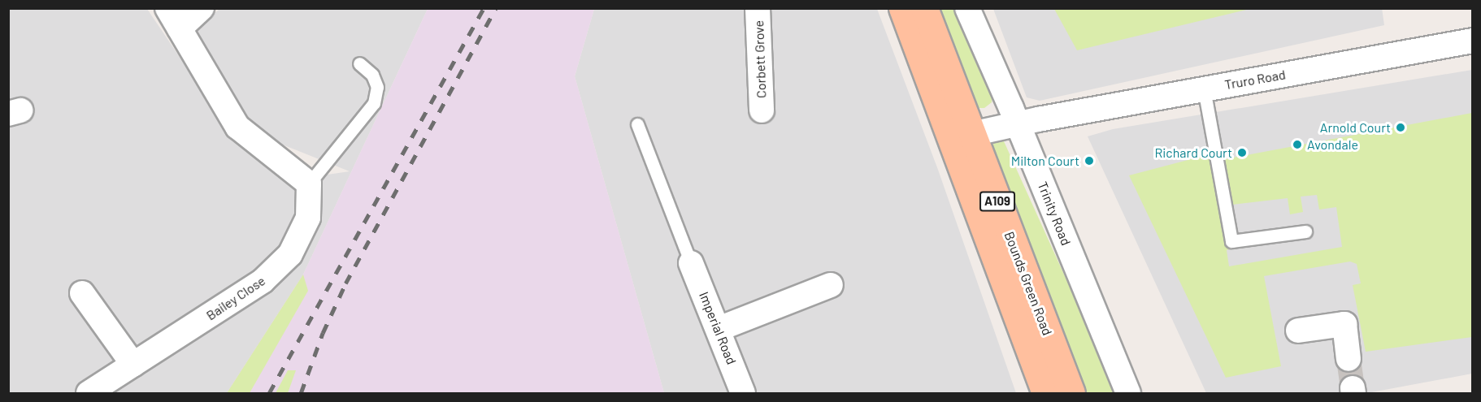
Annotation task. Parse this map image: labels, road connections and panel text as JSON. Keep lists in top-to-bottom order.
{
  "streets": {
    "main road": ["A109", "Bounds Green Road"],
    "street": [
      "Corbett Grove",
      "Truro Road",
      "Trinity Road",
      "Bailey Close",
      "Imperial Road"
    ]
  },
  "crossings": [
    ["Truro Road", "Trinity Road"],
    ["Truro Road", "Bounds Green Road"]
  ],
  "places": [
    "Arnold Court",
    "Avondale",
    "Richard Court",
    "Milton Court"
  ]
}
